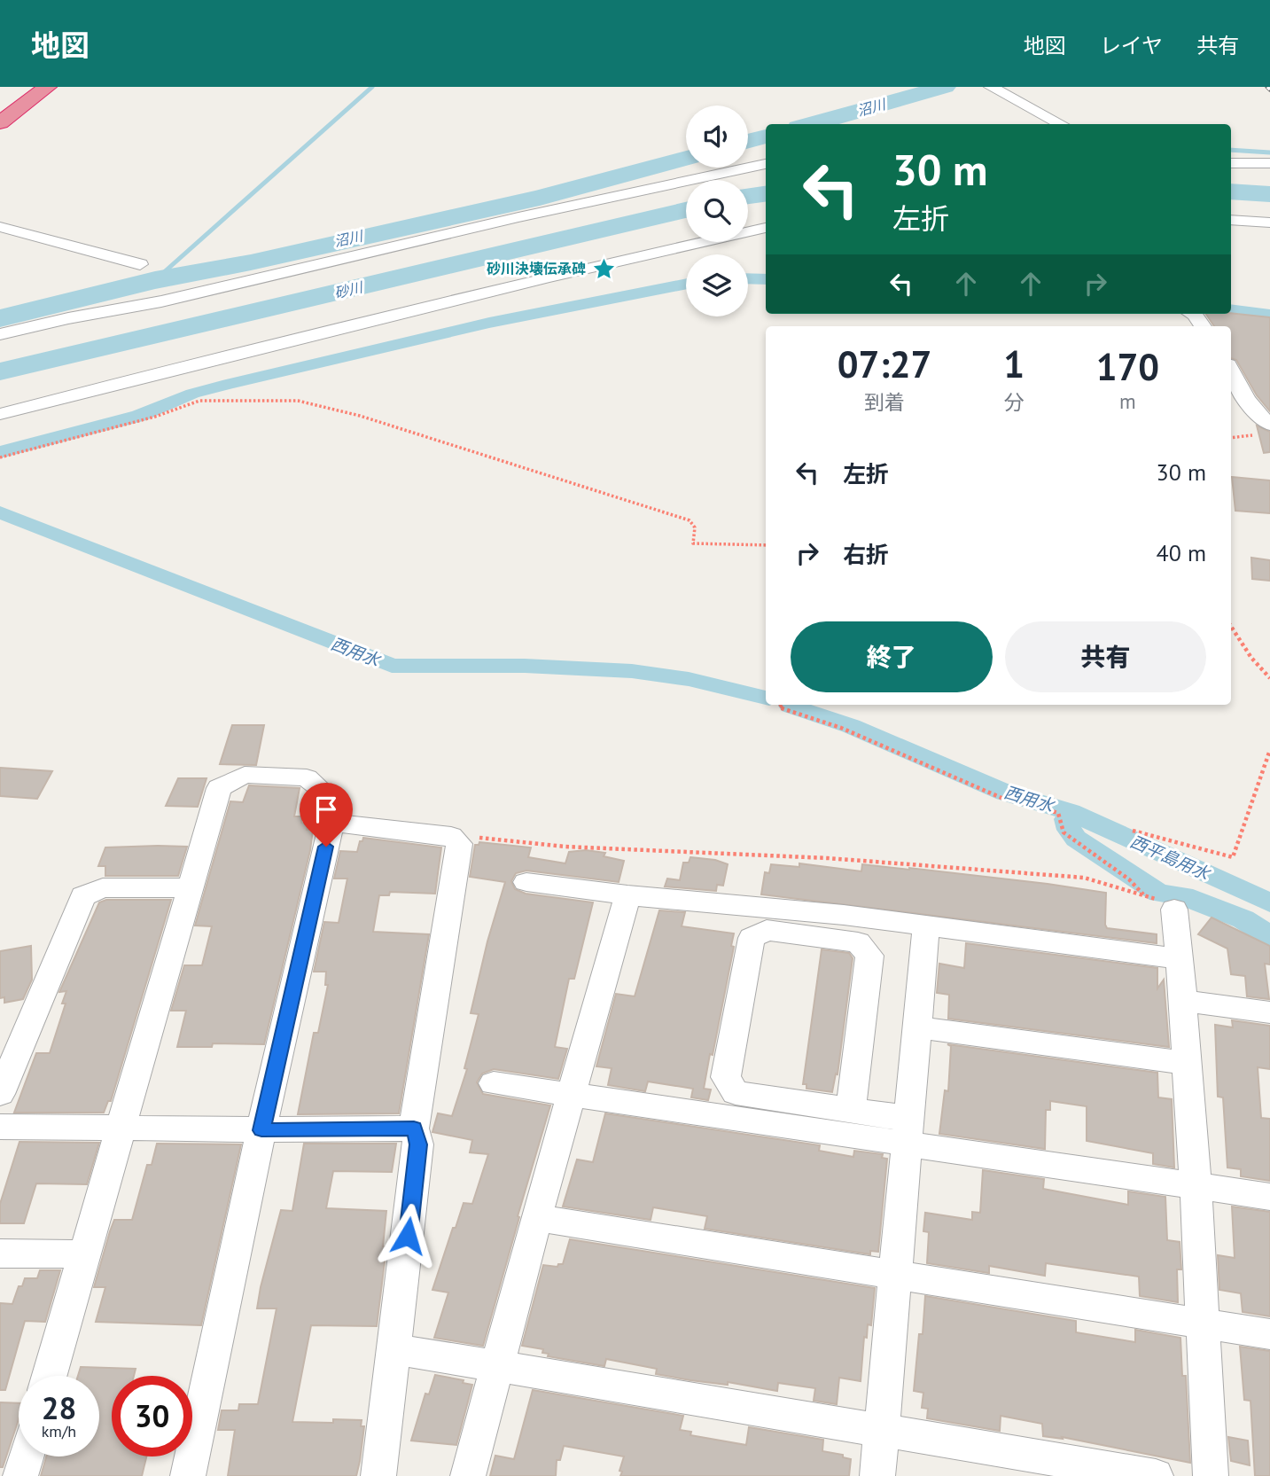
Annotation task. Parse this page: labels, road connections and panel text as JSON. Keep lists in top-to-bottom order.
{
  "water": [
    "沼川",
    "砂川",
    "西用水",
    "西平島用水"
  ],
  "places": {
    "place": ["砂川決壊伝承碑"]
  },
  "page": {
    "header": "地図",
    "nav": ["地図", "レイヤ", "共有"],
    "turn": ["30 m", "左折"],
    "eta": [
      "07:27",
      "到着",
      "1",
      "分",
      "170",
      "m"
    ],
    "list": [
      {
        "name": "左折",
        "value": "30 m"
      },
      {
        "name": "右折",
        "value": "40 m"
      }
    ],
    "buttons": ["終了", "共有"],
    "speed": "28 km/h",
    "limit": "30"
  }
}
